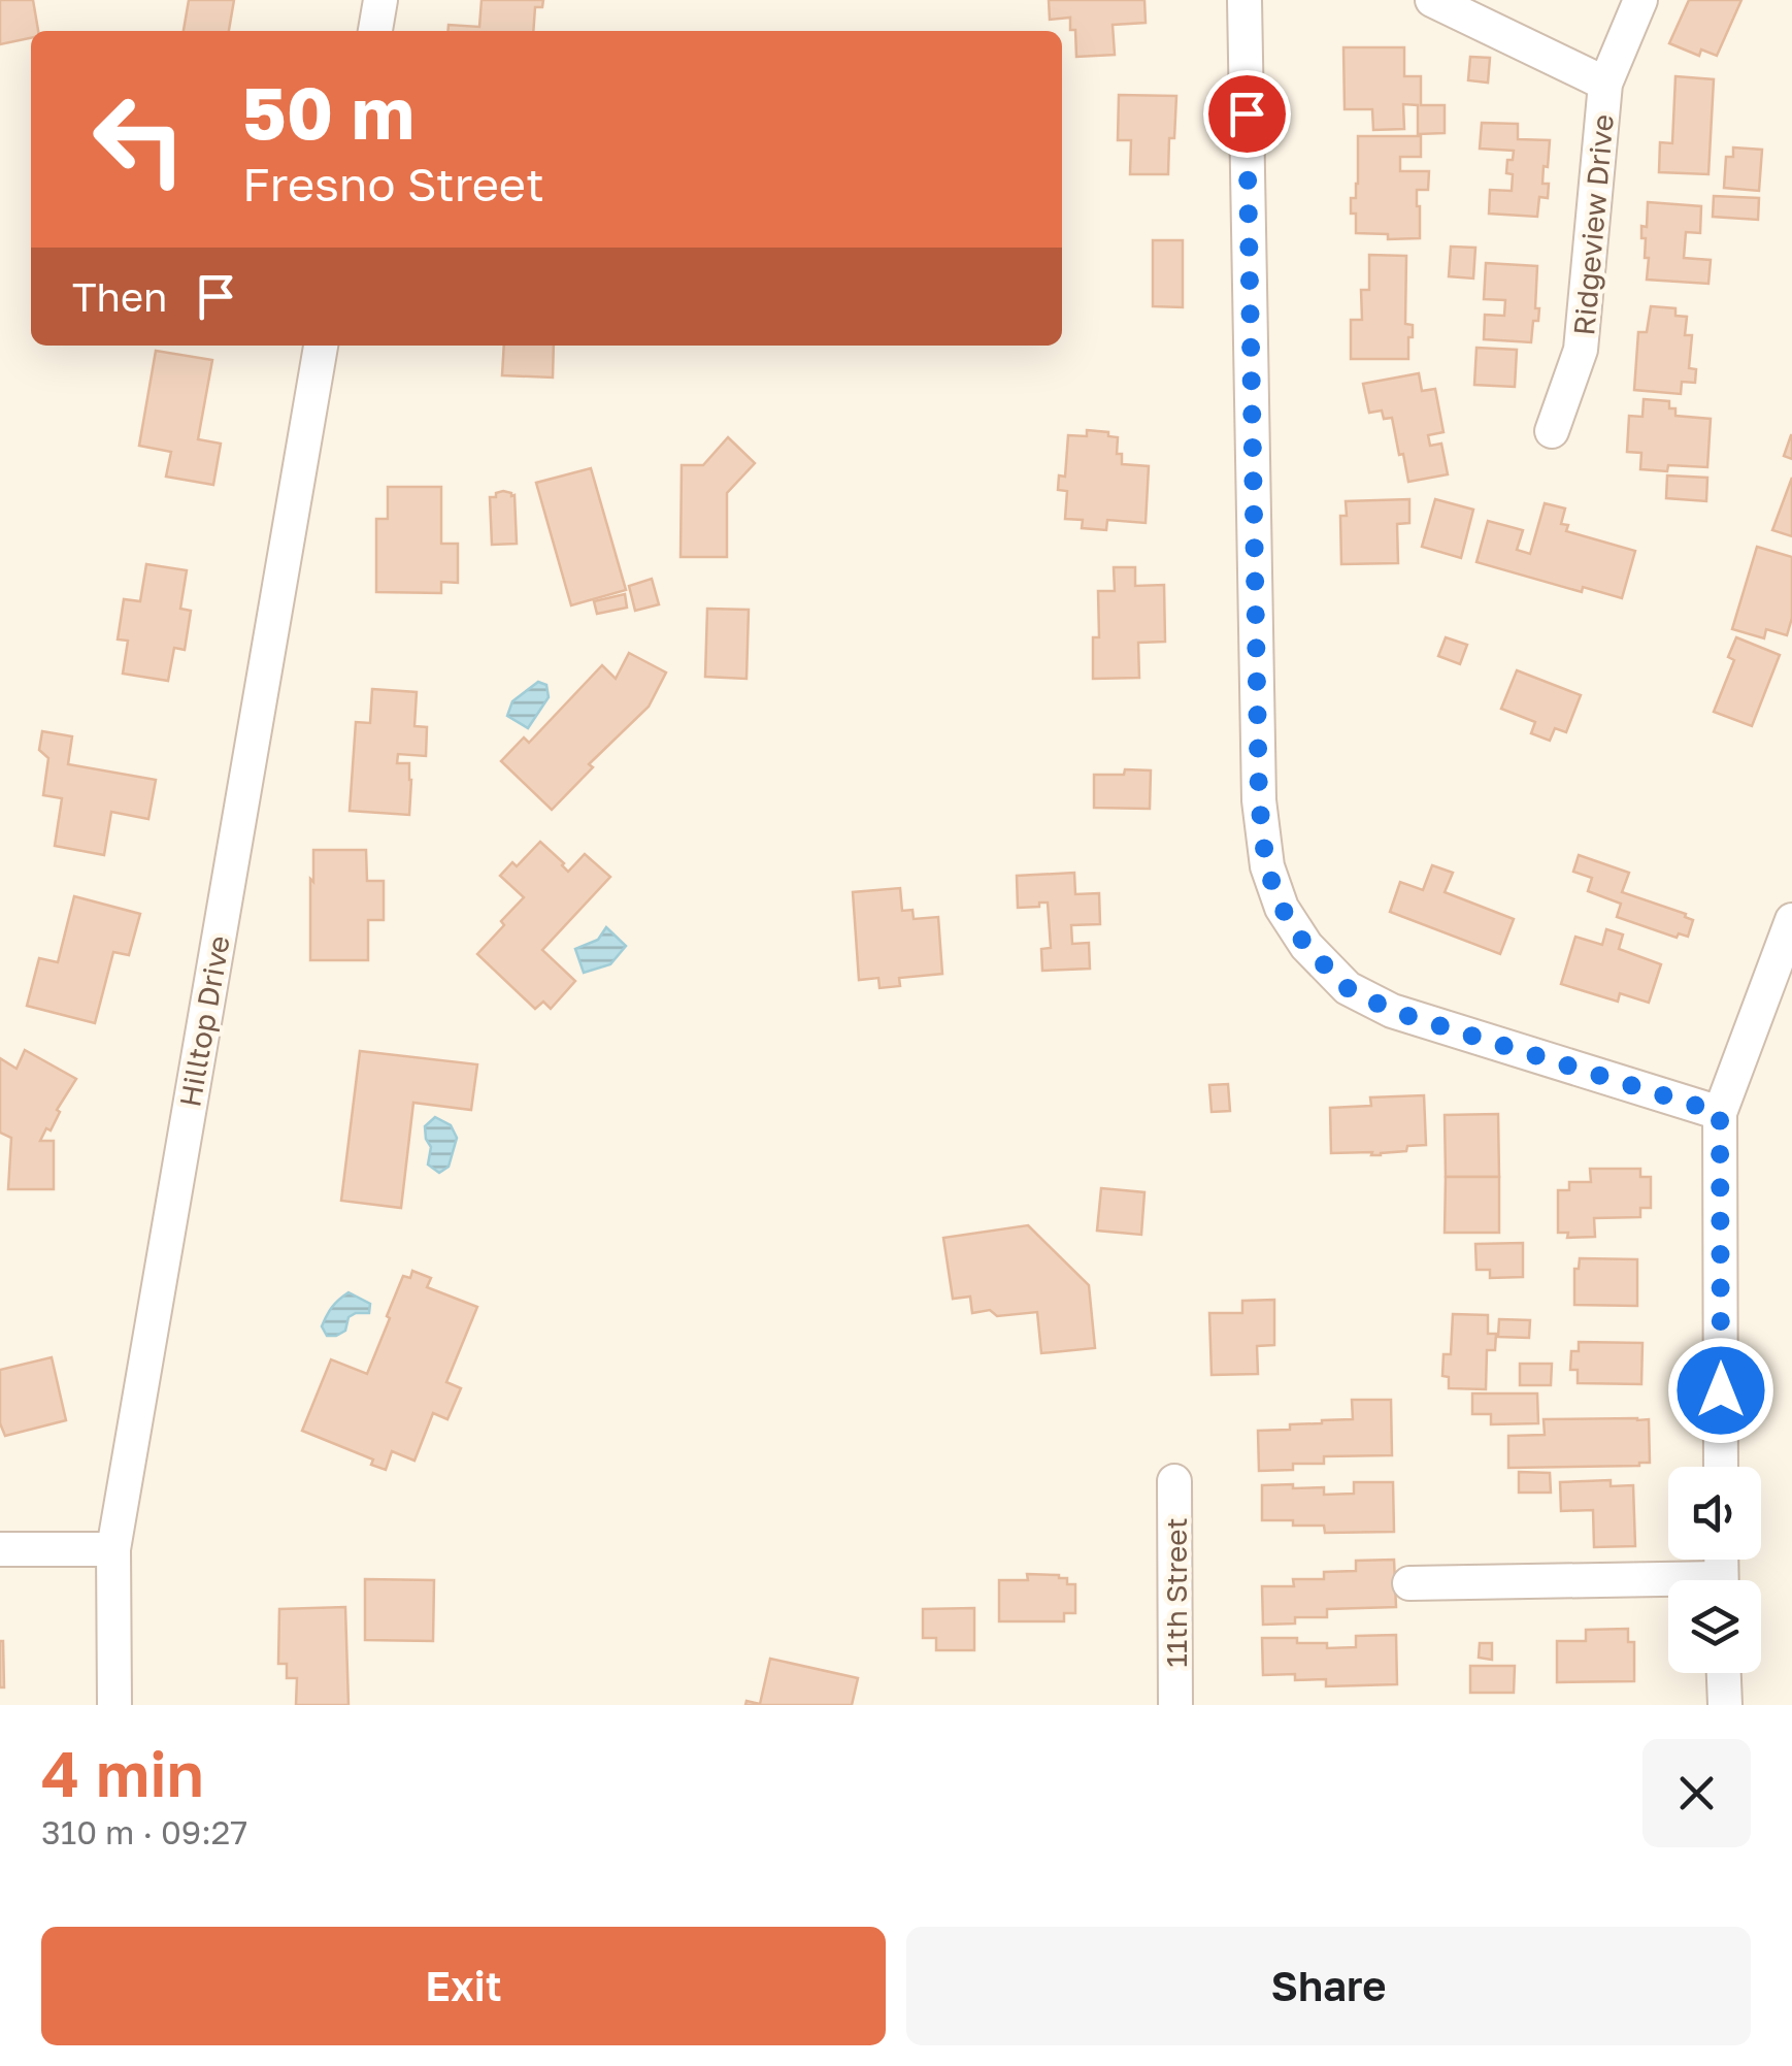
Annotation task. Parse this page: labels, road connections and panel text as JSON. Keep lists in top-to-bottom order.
{
  "streets": {
    "street": ["Ridgeview Drive", "Hilltop Drive", "11th Street"]
  },
  "page": {
    "turn": ["50 m", "Fresno Street"],
    "then": "Then",
    "heading": ["4 min", "310 m · 09:27"],
    "buttons": ["Exit", "Share"]
  }
}
